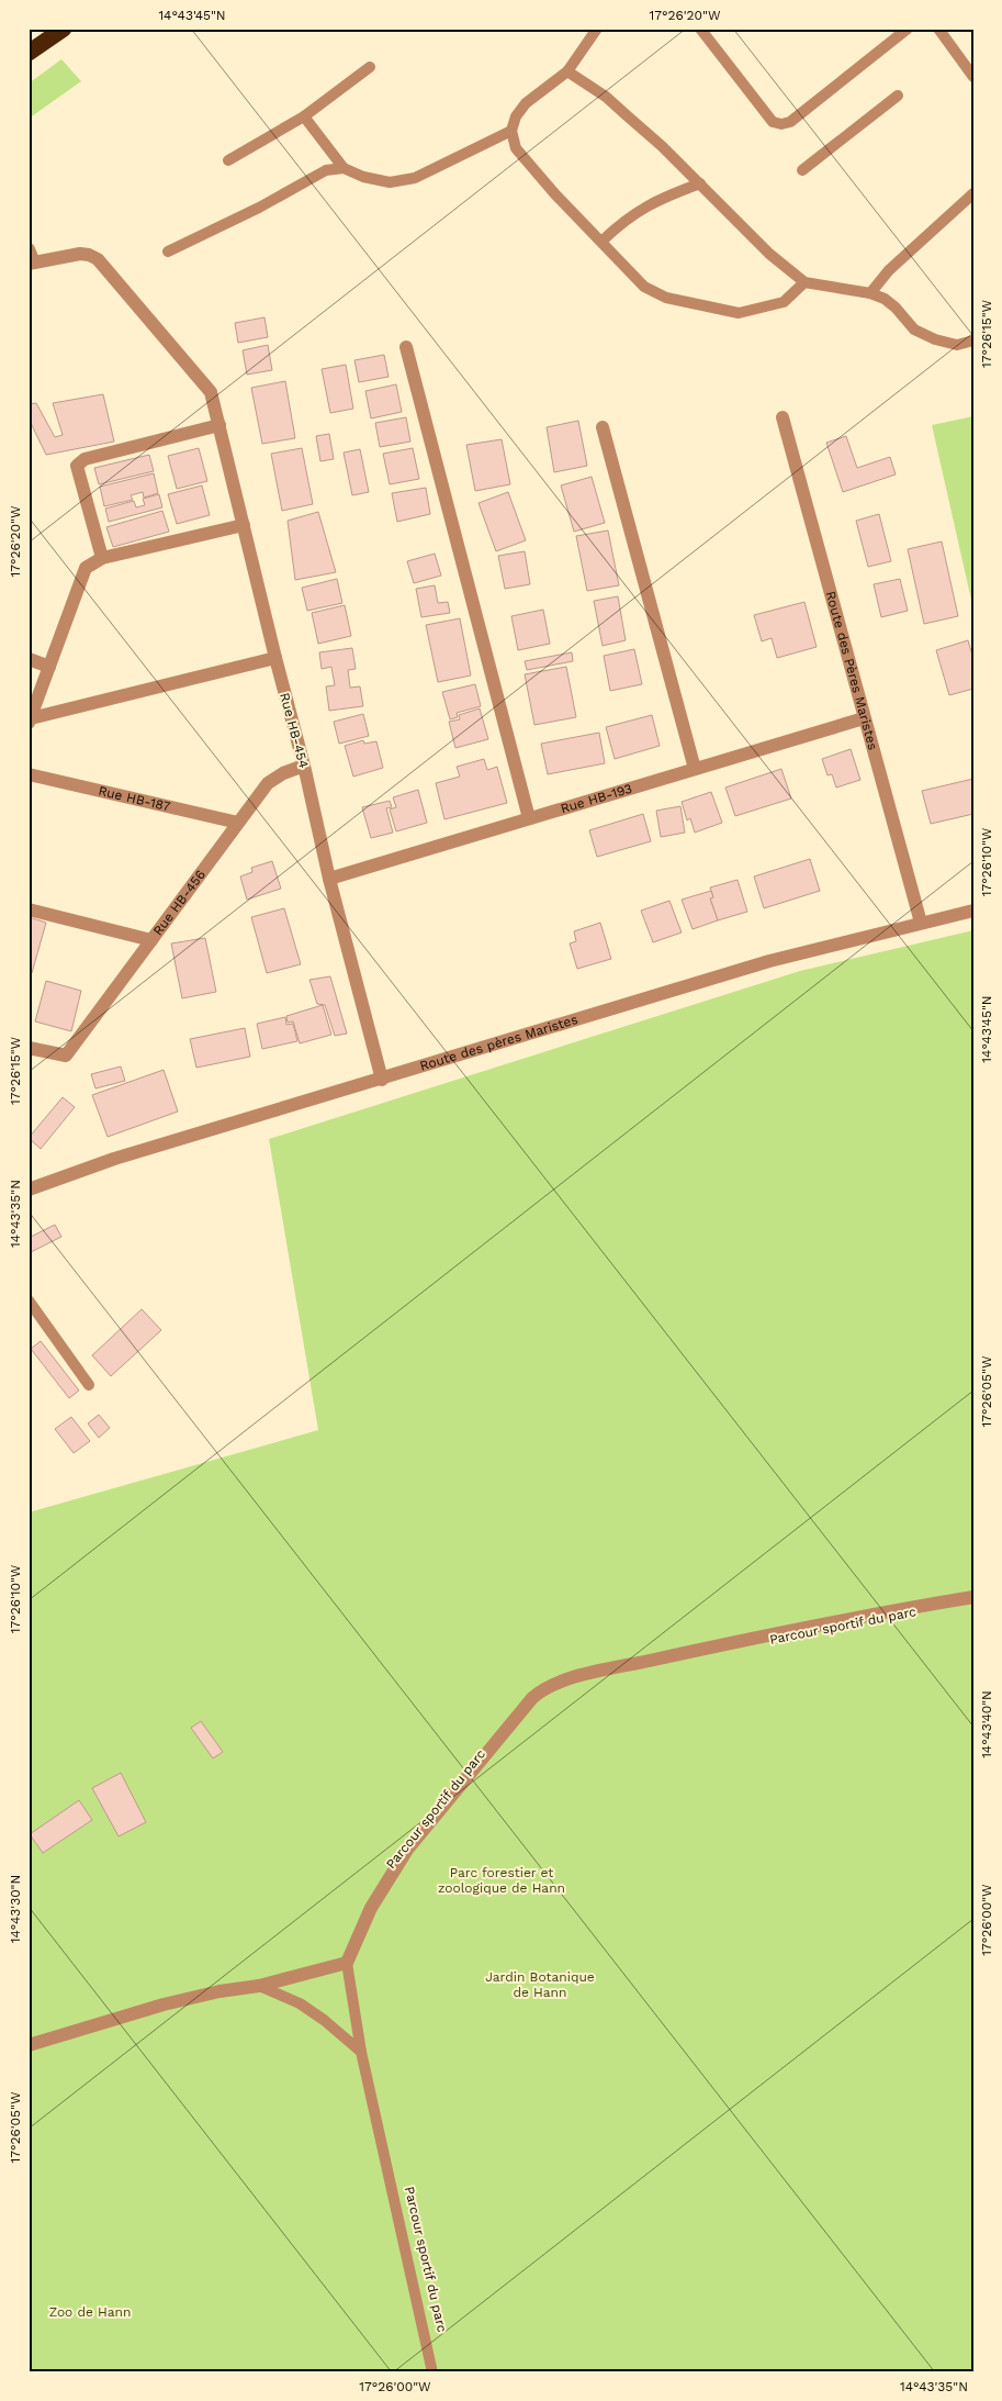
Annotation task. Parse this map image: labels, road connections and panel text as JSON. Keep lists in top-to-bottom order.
{
  "streets": {
    "street": [
      "Route des Pères Maristes",
      "Rue HB-454",
      "Rue HB-187",
      "Rue HB-193",
      "Rue HB-456",
      "Route des pères Maristes"
    ]
  },
  "crossings": [
    ["Route des Pères Maristes", "Rue HB-193"],
    ["Route des Pères Maristes", "Route des pères Maristes"],
    ["Rue HB-454", "Rue HB-193"],
    ["Rue HB-454", "Rue HB-456"],
    ["Rue HB-454", "Route des pères Maristes"],
    ["Rue HB-187", "Rue HB-456"]
  ],
  "parks": ["Parc forestier et zoologique de Hann", "Jardin Botanique de Hann", "Zoo de Hann"],
  "coordinates": [
    "14°43'45\"N",
    "17°26'20\"W",
    "17°26'15\"W",
    "17°26'10\"W",
    "14°43'35\"N",
    "17°26'05\"W",
    "14°43'40\"N",
    "14°43'30\"N",
    "17°26'00\"W"
  ]
}
